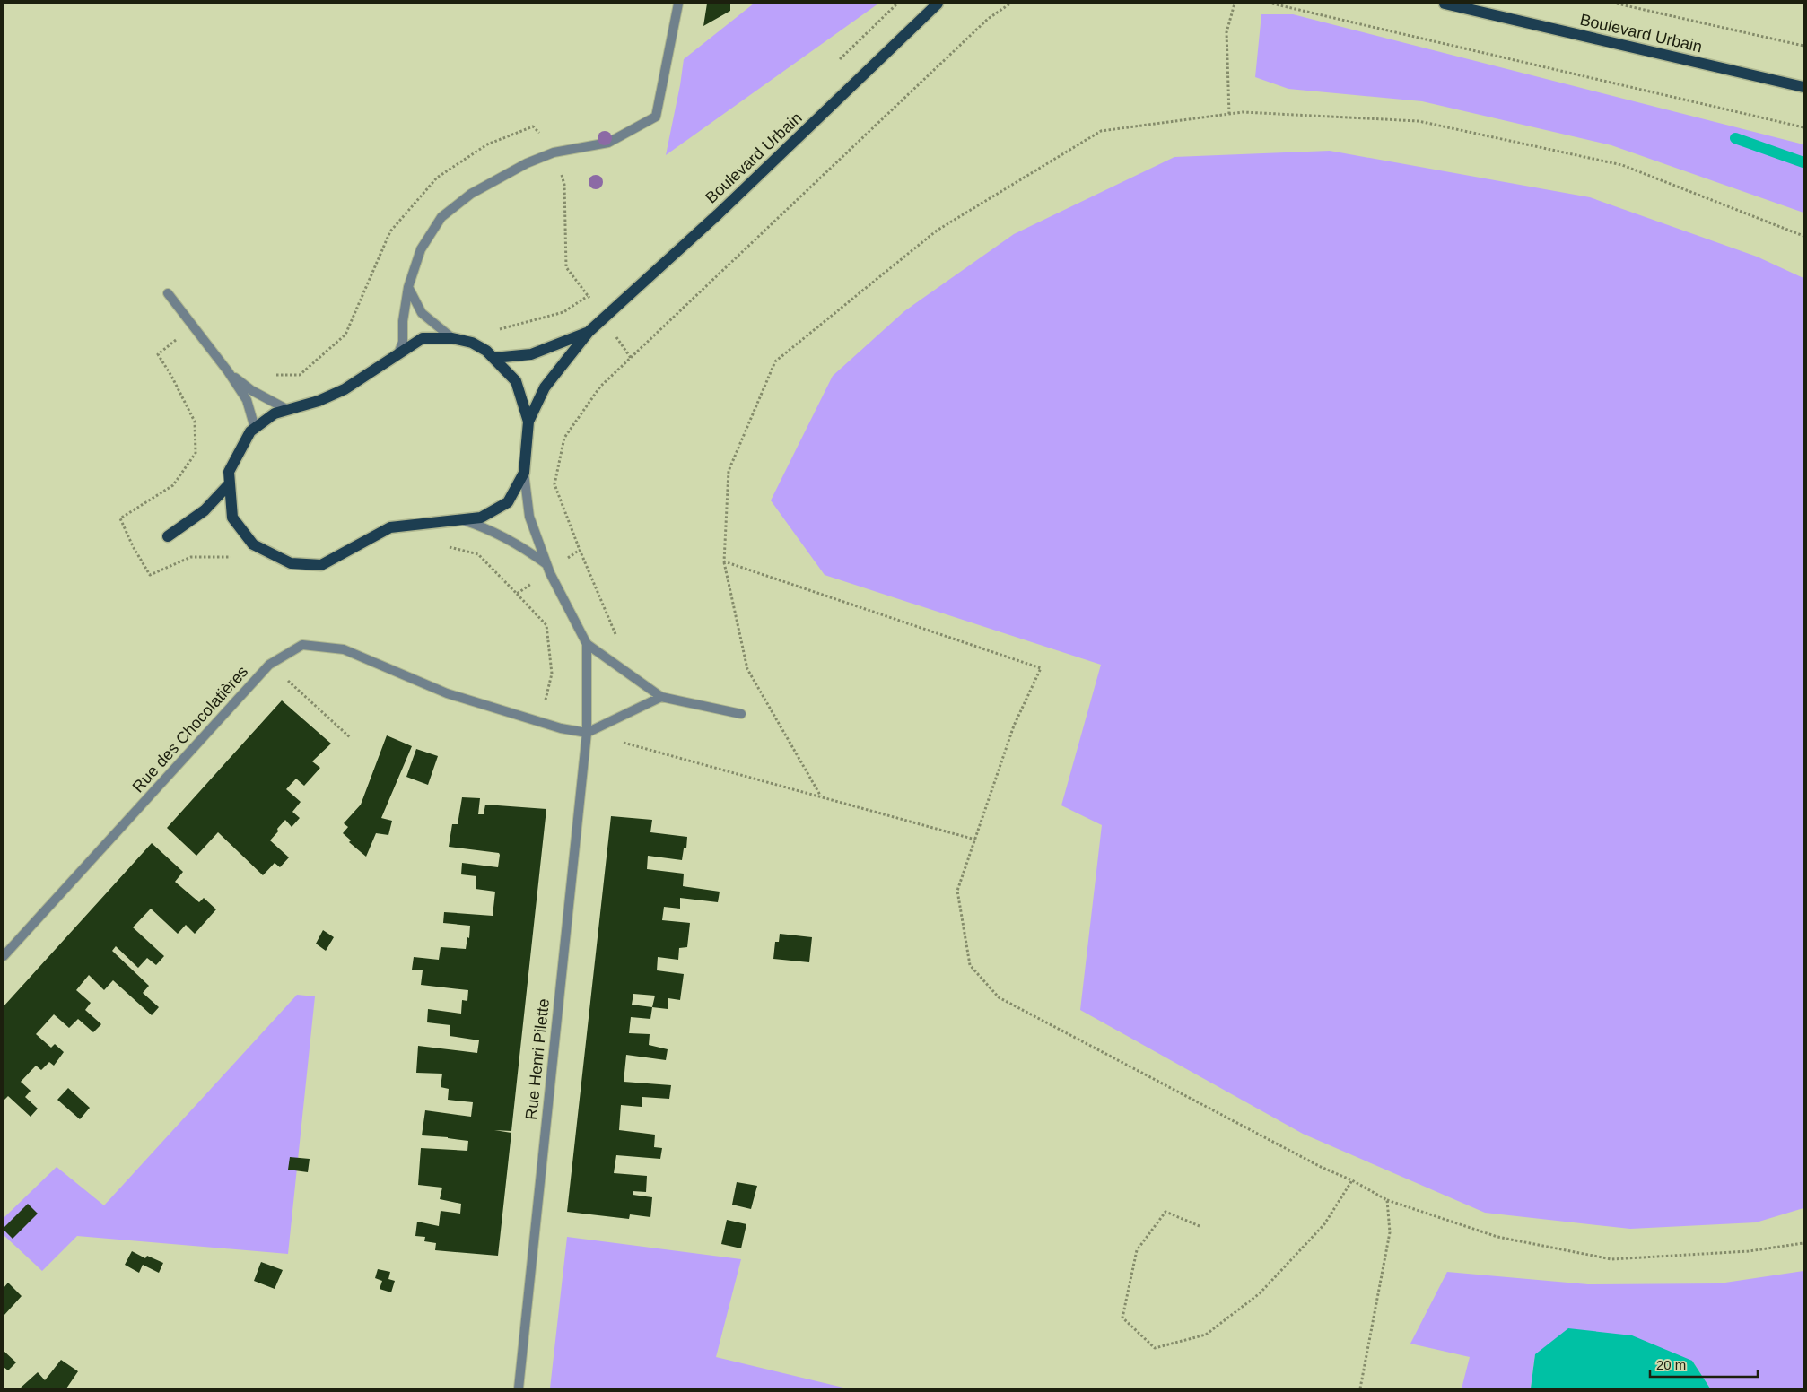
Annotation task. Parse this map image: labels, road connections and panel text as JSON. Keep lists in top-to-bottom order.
{
  "streets": {
    "main road": ["Boulevard Urbain"],
    "street": ["Rue des Chocolatières", "Rue Henri Pilette"]
  },
  "scale_bar": "20 m"
}
